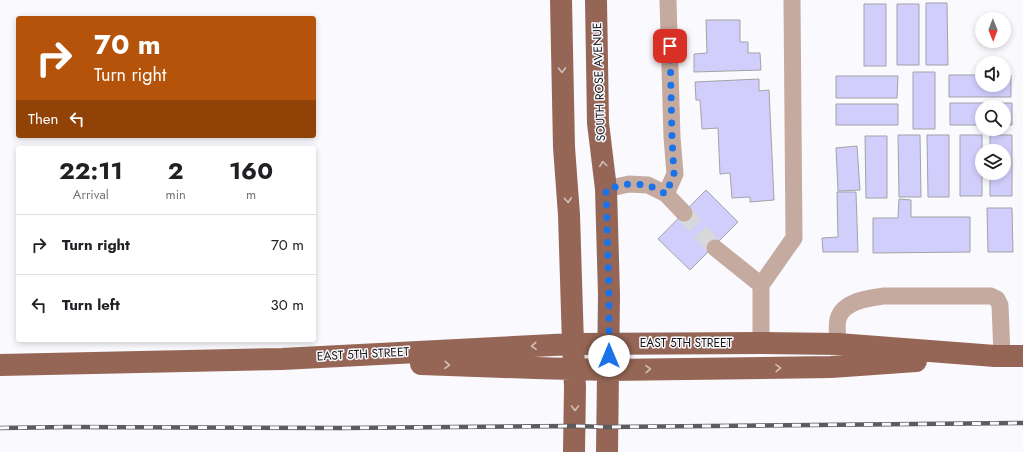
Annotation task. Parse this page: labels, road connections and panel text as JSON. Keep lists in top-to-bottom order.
{
  "streets": {
    "main road": ["SOUTH ROSE AVENUE", "EAST 5TH STREET"]
  },
  "crossings": [
    ["SOUTH ROSE AVENUE", "EAST 5TH STREET"]
  ],
  "north": "bottom",
  "page": {
    "turn": ["70 m", "Turn right"],
    "then": "Then",
    "eta": [
      "22:11",
      "Arrival",
      "2",
      "min",
      "160",
      "m"
    ],
    "list": [
      {
        "name": "Turn right",
        "value": "70 m"
      },
      {
        "name": "Turn left",
        "value": "30 m"
      }
    ]
  }
}
